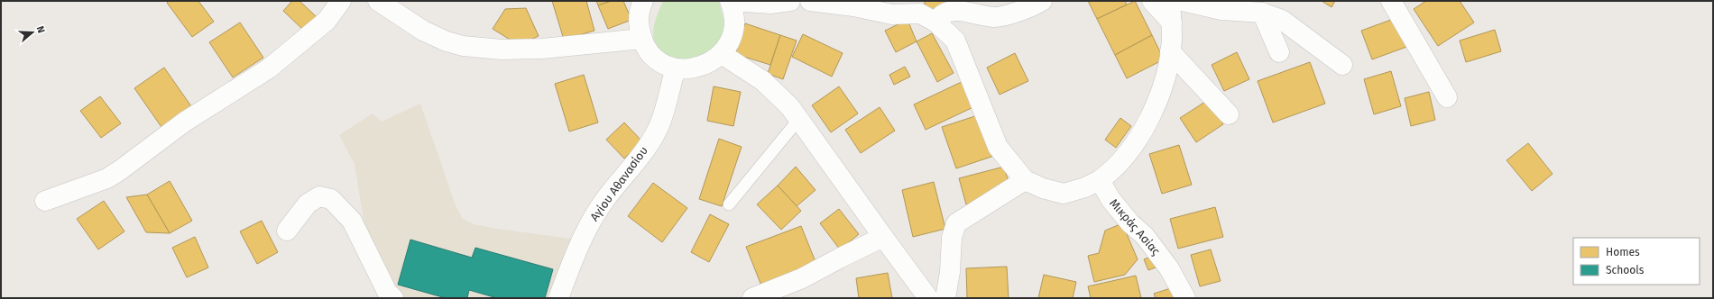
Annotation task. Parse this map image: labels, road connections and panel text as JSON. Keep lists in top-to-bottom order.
{
  "streets": {
    "street": ["Αγίου Αθανασίου", "Μικράς Ασίας"]
  },
  "legend": ["Homes", "Schools"],
  "north": "right"
}
